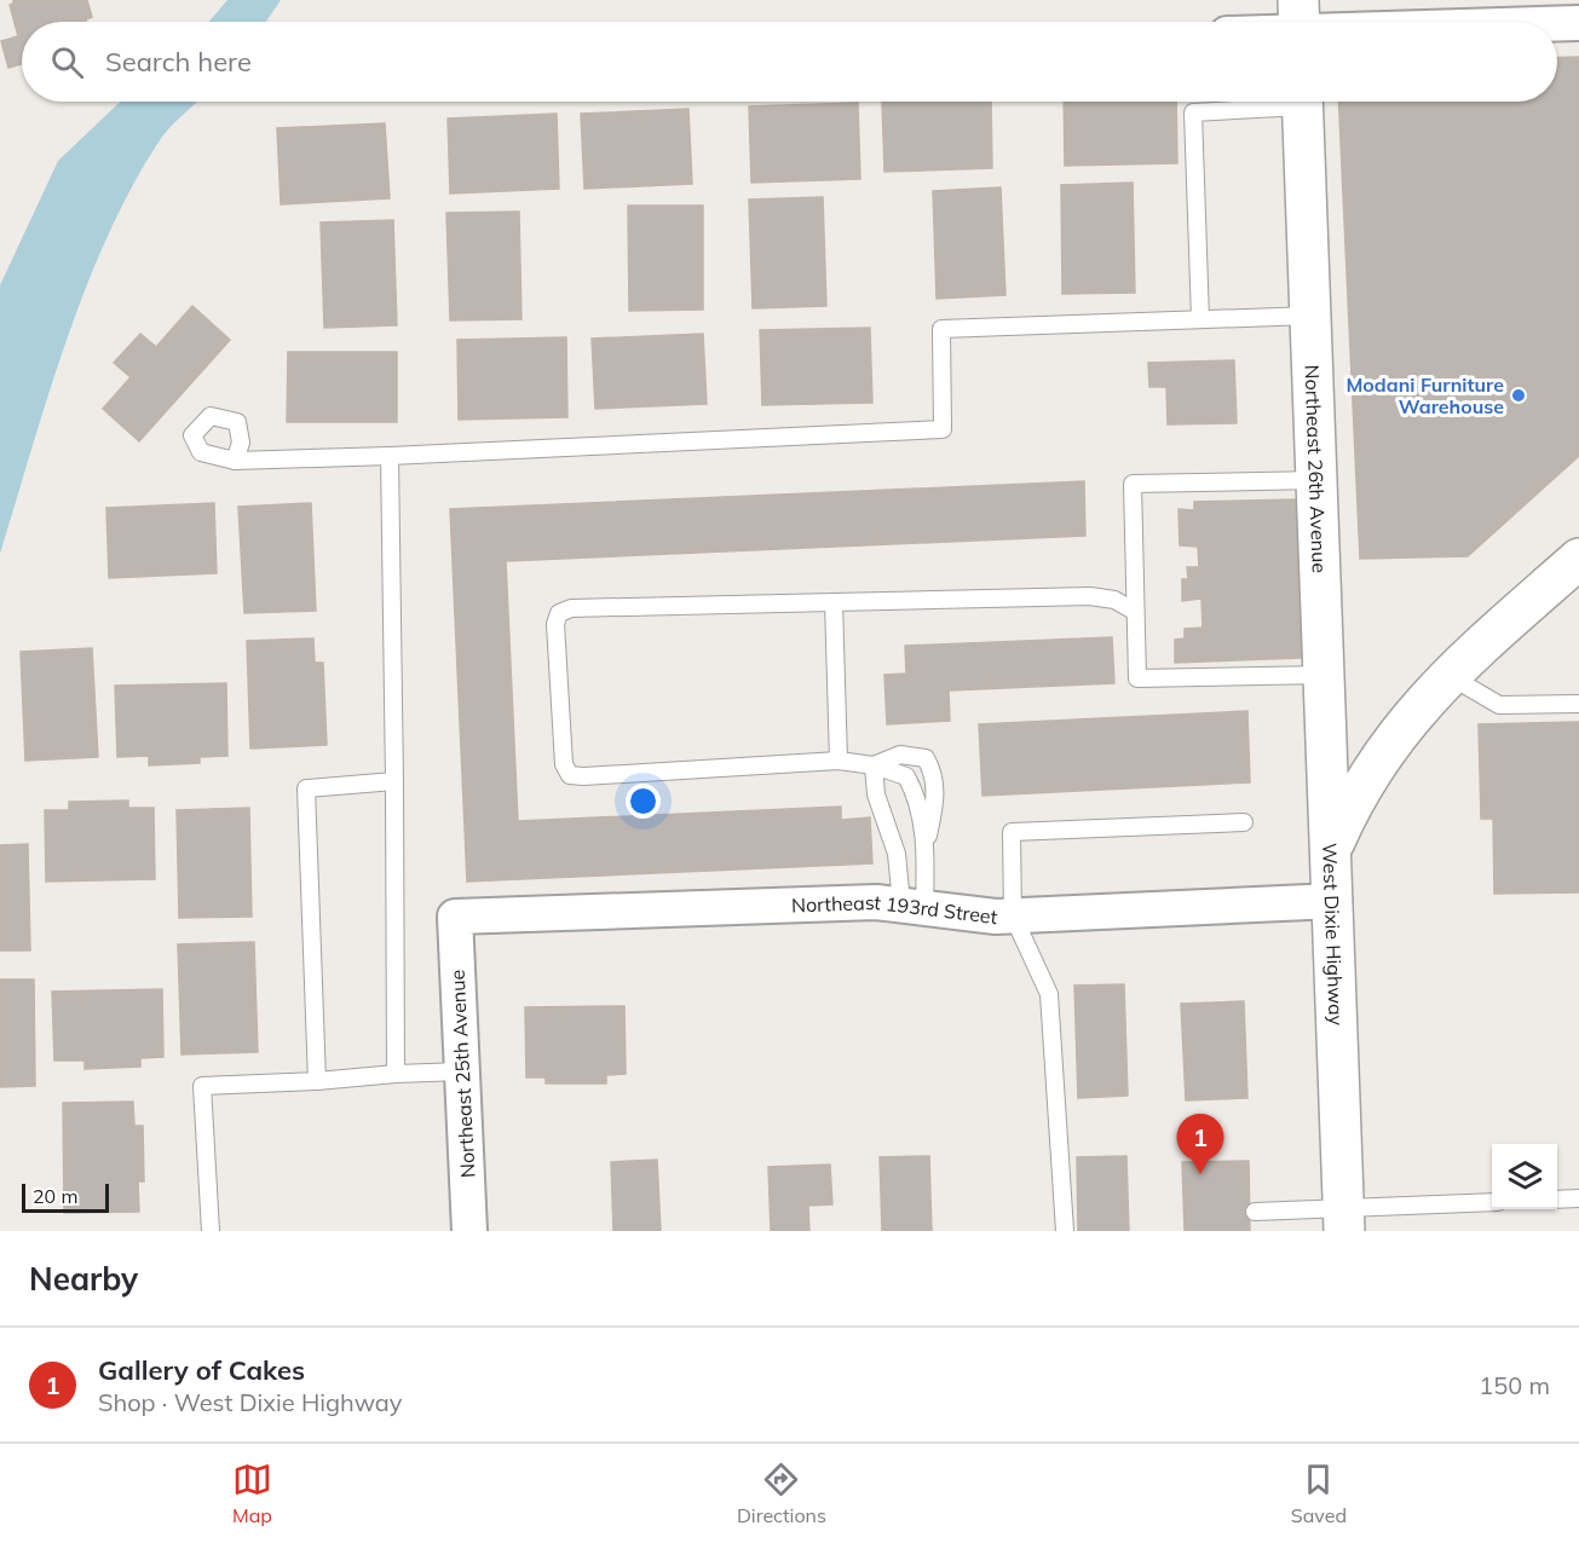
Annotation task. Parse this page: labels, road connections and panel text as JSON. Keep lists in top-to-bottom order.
{
  "streets": {
    "street": [
      "Northeast 26th Avenue",
      "Northeast 193rd Street",
      "West Dixie Highway",
      "Northeast 25th Avenue"
    ]
  },
  "crossings": [
    ["Northeast 26th Avenue", "West Dixie Highway"],
    ["Northeast 193rd Street", "West Dixie Highway"],
    ["Northeast 193rd Street", "Northeast 25th Avenue"]
  ],
  "places": ["Modani Furniture Warehouse"],
  "scale_bar": "20 m",
  "page": {
    "search": "Search here",
    "pins": "1",
    "scale": "20 m",
    "heading": "Nearby",
    "list": [
      {
        "mark": "1",
        "name": "Gallery of Cakes",
        "note": "Shop · West Dixie Highway",
        "value": "150 m"
      }
    ],
    "nav": ["Map", "Directions", "Saved"]
  }
}
